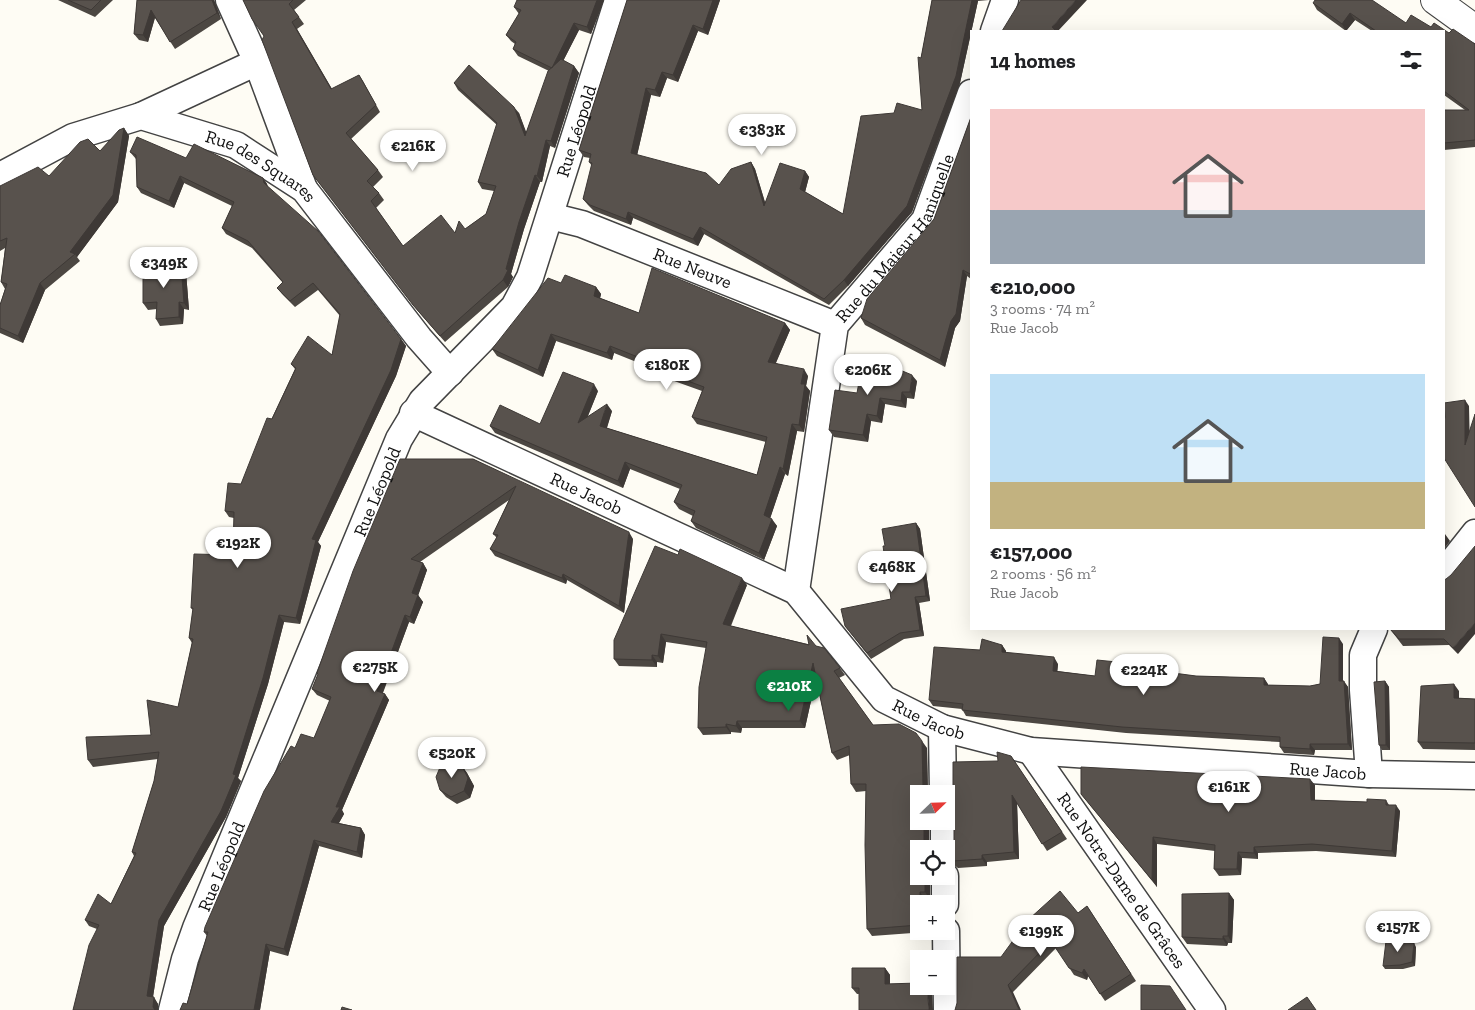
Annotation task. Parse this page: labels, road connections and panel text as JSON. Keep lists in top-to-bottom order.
{
  "streets": {
    "street": [
      "Rue Léopold",
      "Rue des Squares",
      "Rue du Maieur Haniquelle",
      "Rue Neuve",
      "Rue Jacob",
      "Rue Notre-Dame de Grâces"
    ]
  },
  "crossings": [
    ["Rue Léopold", "Rue des Squares"],
    ["Rue Léopold", "Rue Neuve"],
    ["Rue Léopold", "Rue Jacob"],
    ["Rue du Maieur Haniquelle", "Rue Neuve"],
    ["Rue du Maieur Haniquelle", "Rue Jacob"],
    ["Rue Jacob", "Rue Notre-Dame de Grâces"]
  ],
  "north": "top right",
  "page": {
    "heading": "14 homes",
    "list": [
      {
        "name": "€210,000",
        "note": "3 rooms · 74 m² · Rue Jacob"
      },
      {
        "name": "€157,000",
        "note": "2 rooms · 56 m² · Rue Jacob"
      }
    ],
    "price": [
      "€383K",
      "€216K",
      "€349K",
      "€180K",
      "€206K",
      "€192K",
      "€468K",
      "€275K",
      "€224K",
      "€210K",
      "€520K",
      "€161K",
      "€157K",
      "€199K"
    ],
    "map_buttons": ["+", "−"]
  }
}
